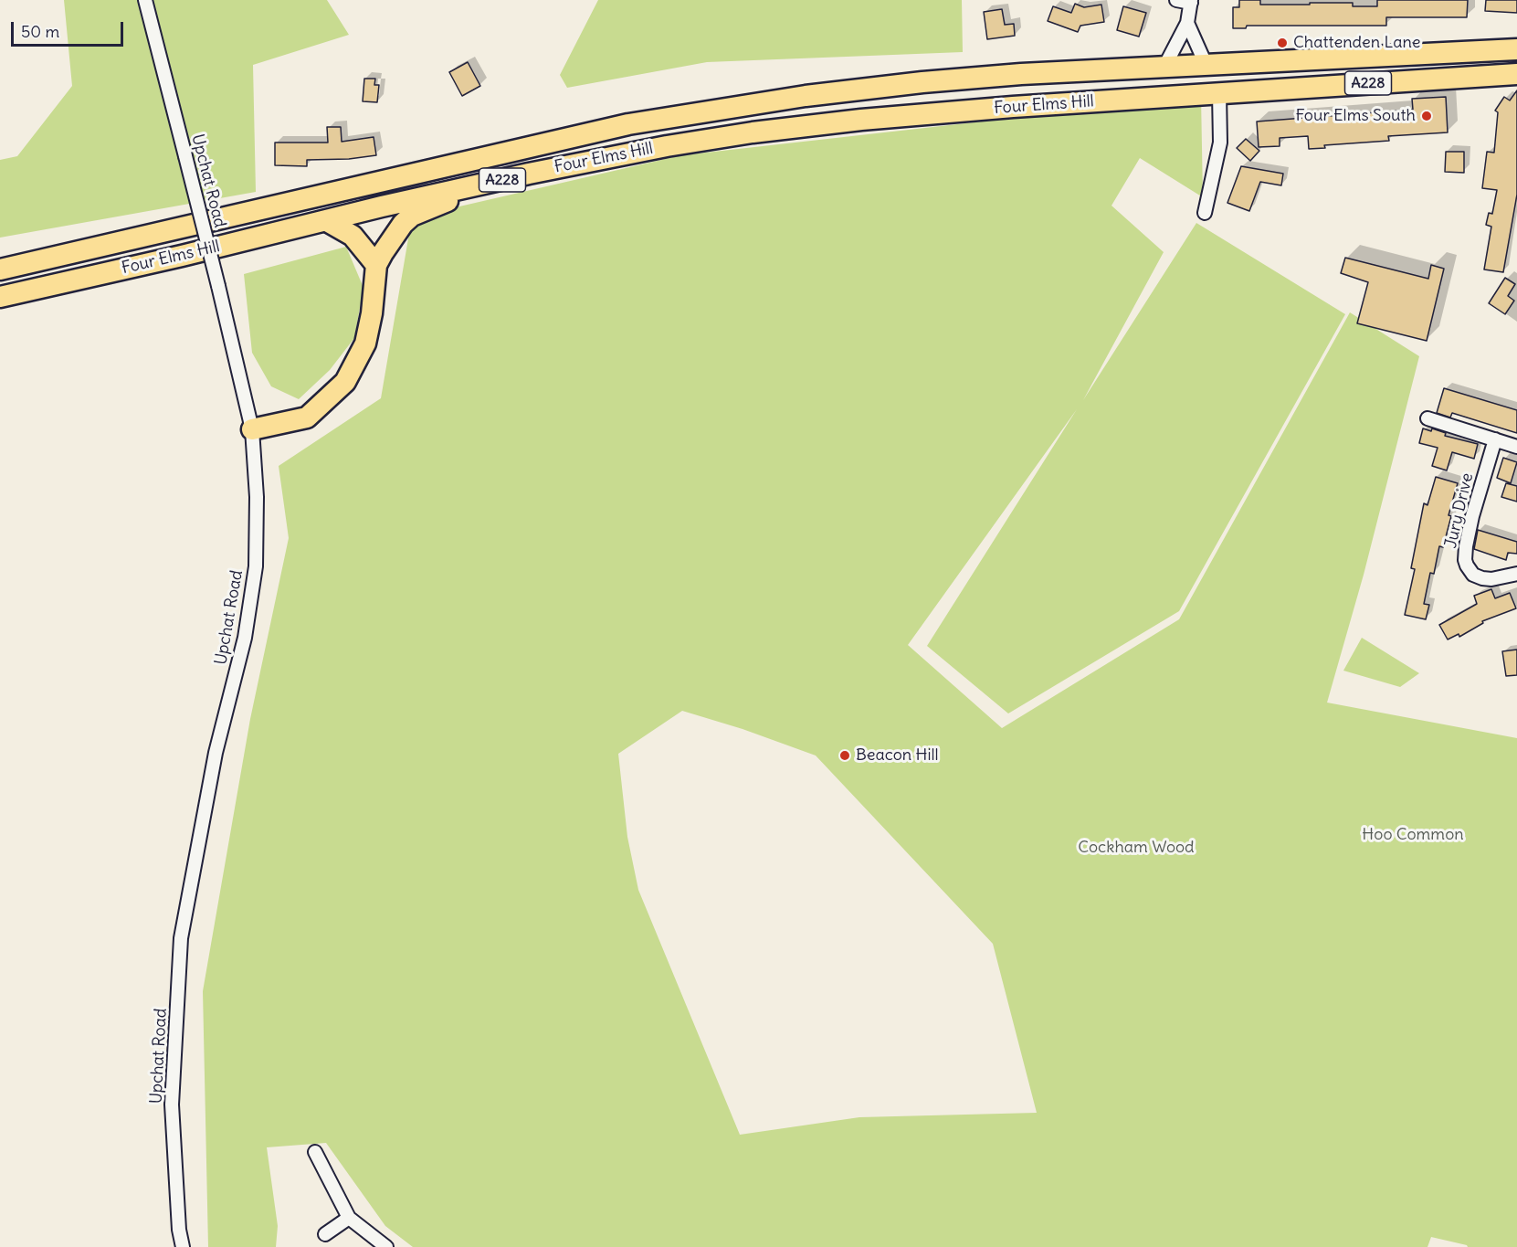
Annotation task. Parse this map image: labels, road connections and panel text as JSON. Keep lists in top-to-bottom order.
{
  "streets": {
    "main road": ["A228", "Four Elms Hill"],
    "street": ["Upchat Road", "Jury Drive"]
  },
  "crossings": [
    ["A228", "Four Elms Hill"]
  ],
  "parks": ["Hoo Common", "Cockham Wood"],
  "places": ["Chattenden Lane", "Four Elms South", "Beacon Hill"],
  "scale_bar": "50 m"
}
